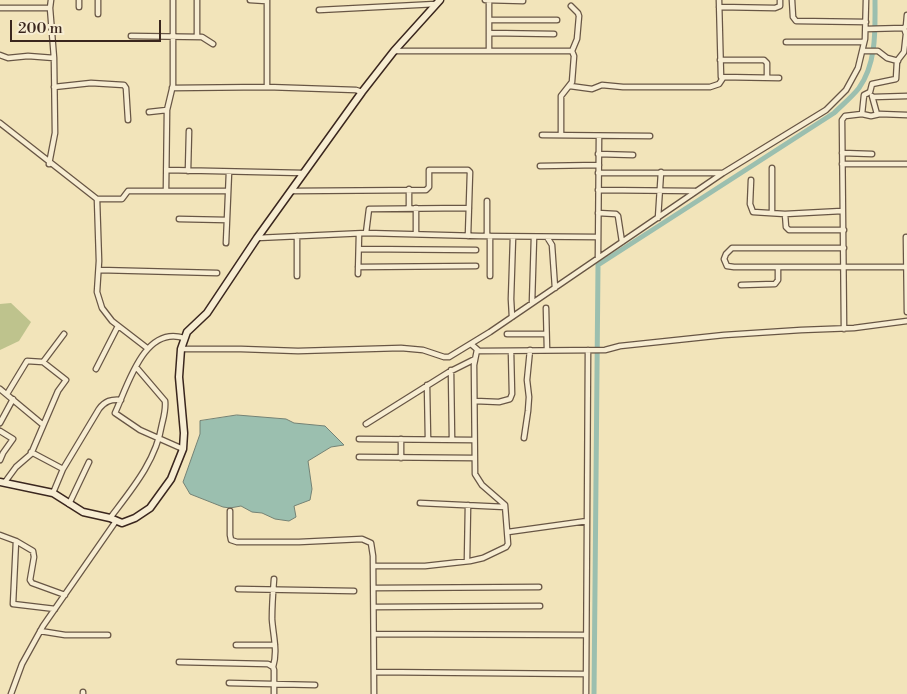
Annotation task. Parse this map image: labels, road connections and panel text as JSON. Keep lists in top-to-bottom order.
{
  "scale_bar": "200 m"
}
